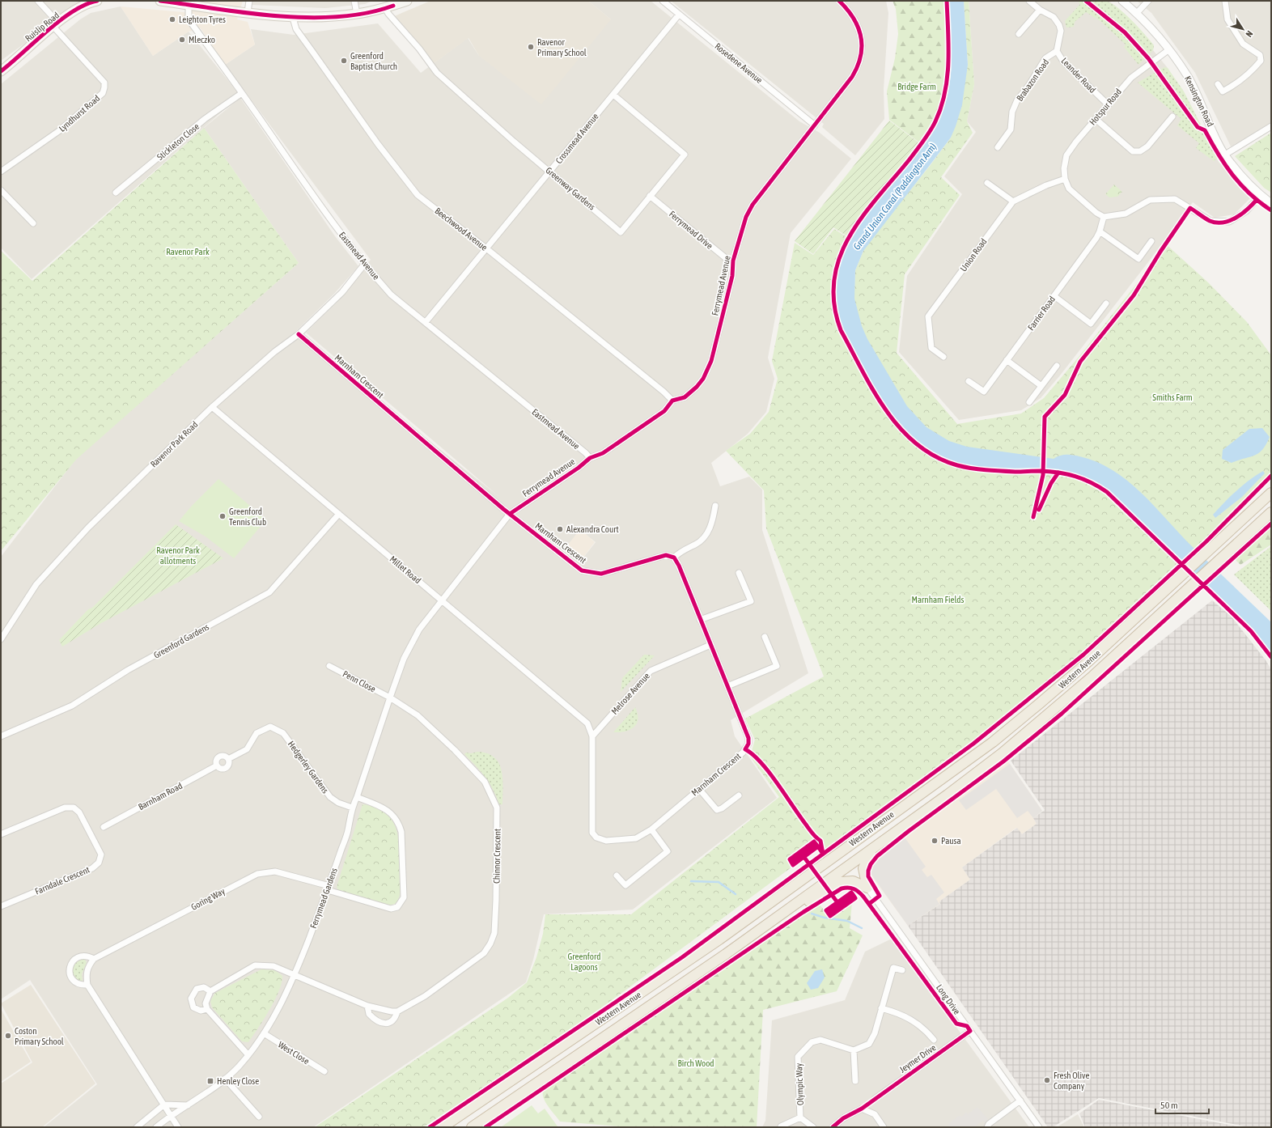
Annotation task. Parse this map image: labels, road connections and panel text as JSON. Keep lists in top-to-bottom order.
{
  "streets": {
    "highway": ["Western Avenue"],
    "main road": ["Ruislip Road"],
    "street": [
      "Rosedene Avenue",
      "Leander Road",
      "Brabazon Road",
      "Kensington Road",
      "Hotspur Road",
      "Lyndhurst Road",
      "Crossmead Avenue",
      "Stickleton Close",
      "Greenway Gardens",
      "Beechwood Avenue",
      "Ferrymead Drive",
      "Union Road",
      "Eastmead Avenue",
      "Ferrymead Avenue",
      "Farrier Road",
      "Marnham Crescent",
      "Ravenor Park Road",
      "Millet Road",
      "Greenford Gardens",
      "Penn Close",
      "Melrose Avenue",
      "Hedgerley Gardens",
      "Barnham Road",
      "Chinnor Crescent",
      "Farndale Crescent",
      "Ferrymead Gardens",
      "Goring Way",
      "Long Drive",
      "West Close",
      "Jeymer Drive",
      "Olympic Way"
    ]
  },
  "crossings": [
    ["Ruislip Road", "Lyndhurst Road"],
    ["Rosedene Avenue", "Crossmead Avenue"],
    ["Rosedene Avenue", "Ferrymead Avenue"],
    ["Leander Road", "Brabazon Road"],
    ["Leander Road", "Hotspur Road"],
    ["Kensington Road", "Hotspur Road"],
    ["Hotspur Road", "Union Road"],
    ["Crossmead Avenue", "Greenway Gardens"],
    ["Crossmead Avenue", "Beechwood Avenue"],
    ["Crossmead Avenue", "Eastmead Avenue"],
    ["Stickleton Close", "Eastmead Avenue"],
    ["Greenway Gardens", "Ferrymead Drive"],
    ["Beechwood Avenue", "Ferrymead Avenue"],
    ["Ferrymead Drive", "Ferrymead Avenue"],
    ["Eastmead Avenue", "Ferrymead Avenue"],
    ["Eastmead Avenue", "Ravenor Park Road"],
    ["Ferrymead Avenue", "Marnham Crescent"],
    ["Ferrymead Avenue", "Millet Road"],
    ["Ferrymead Avenue", "Ferrymead Gardens"],
    ["Marnham Crescent", "Ravenor Park Road"],
    ["Marnham Crescent", "Millet Road"],
    ["Marnham Crescent", "Melrose Avenue"],
    ["Ravenor Park Road", "Millet Road"],
    ["Millet Road", "Greenford Gardens"],
    ["Millet Road", "Melrose Avenue"],
    ["Penn Close", "Chinnor Crescent"],
    ["Penn Close", "Ferrymead Gardens"],
    ["Hedgerley Gardens", "Barnham Road"],
    ["Hedgerley Gardens", "Ferrymead Gardens"],
    ["Chinnor Crescent", "Ferrymead Gardens"],
    ["Ferrymead Gardens", "Goring Way"],
    ["Ferrymead Gardens", "West Close"],
    ["Long Drive", "Jeymer Drive"]
  ],
  "water": ["Grand Union Canal (Paddington Arm)"],
  "parks": [
    "Bridge Farm",
    "Ravenor Park",
    "Smiths Farm",
    "Ravenor Park allotments",
    "Marnham Fields",
    "Greenford Lagoons",
    "Birch Wood"
  ],
  "places": {
    "other": [
      "Leighton Tyres",
      "Mleczko",
      "Ravenor Primary School",
      "Greenford Baptist Church",
      "Greenford Tennis Club",
      "Alexandra Court",
      "Pausa",
      "Coston Primary School",
      "Fresh Olive Company"
    ],
    "transit": ["Henley Close"]
  },
  "scale_bar": "50 m",
  "north": "bottom right"
}
